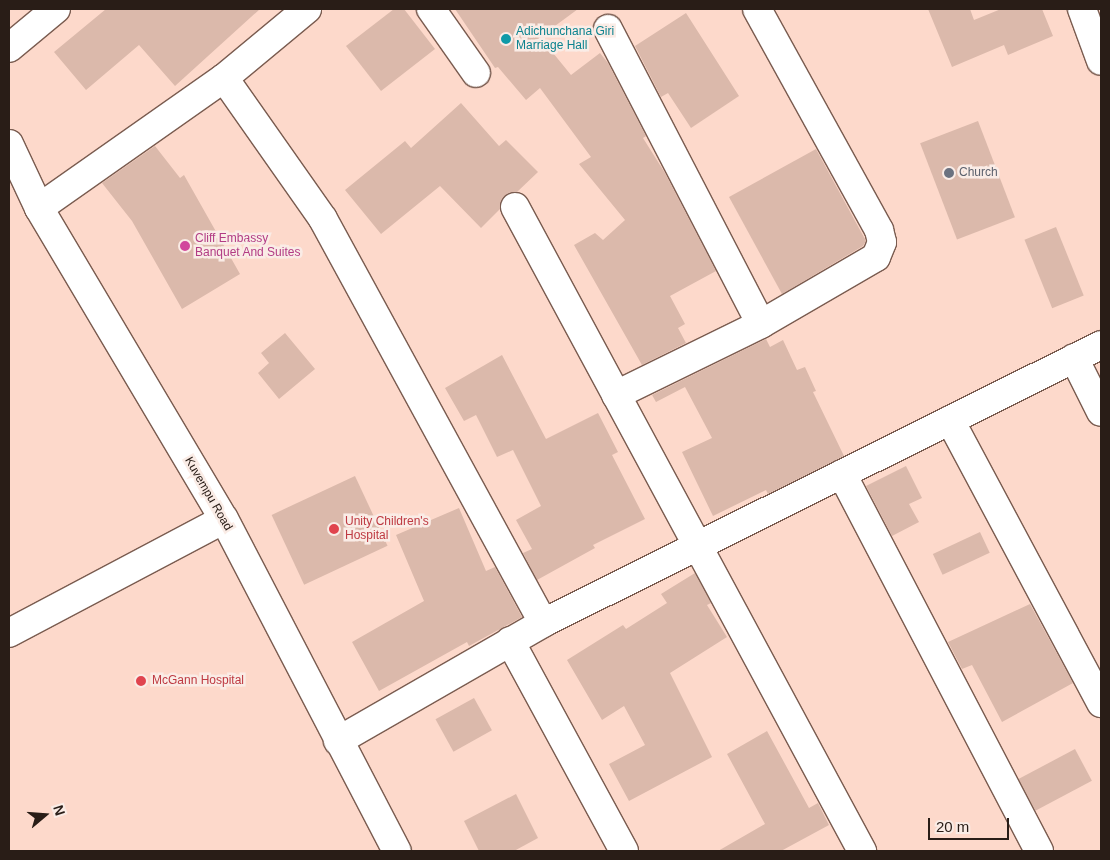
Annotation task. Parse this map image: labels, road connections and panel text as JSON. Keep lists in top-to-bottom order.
{
  "streets": {
    "street": ["Kuvempu Road"]
  },
  "places": [
    "Adichunchana Giri Marriage Hall",
    "Church",
    "Cliff Embassy Banquet And Suites",
    "Unity Children's Hospital",
    "McGann Hospital"
  ],
  "scale_bar": "20 m",
  "north": "right"
}
